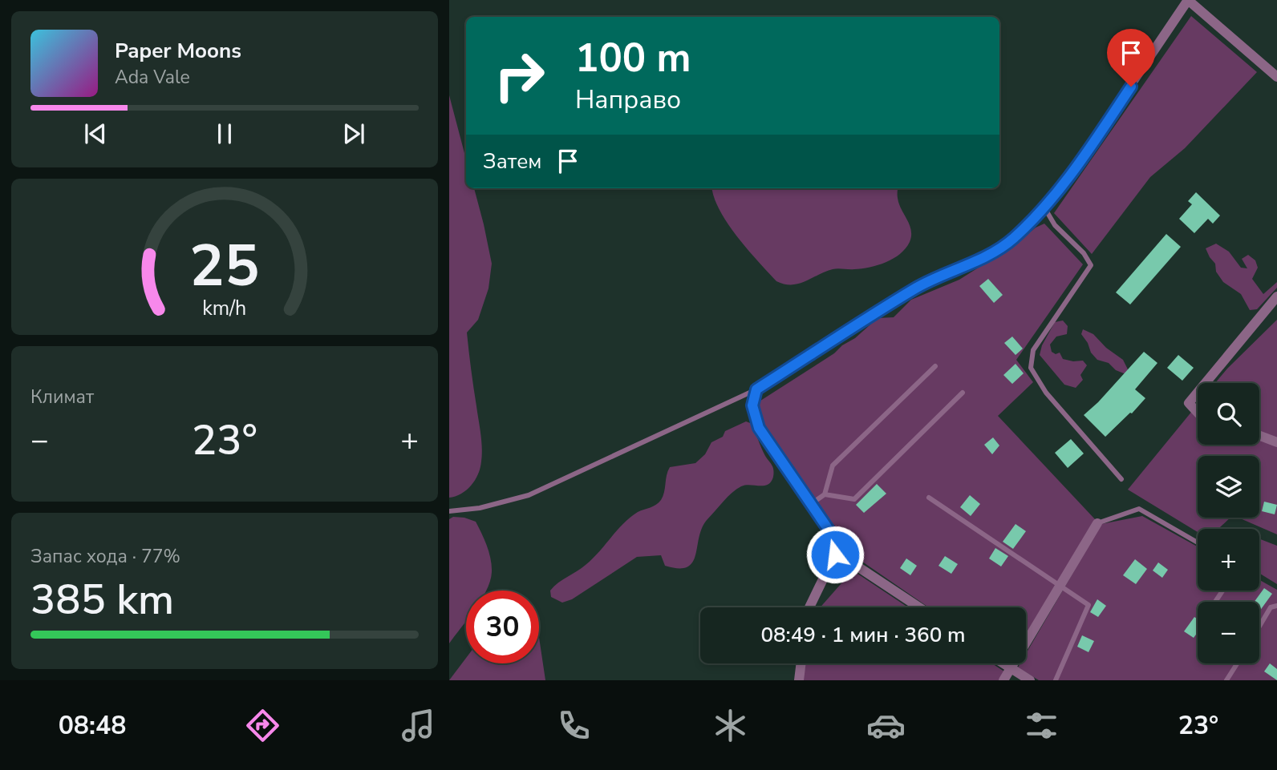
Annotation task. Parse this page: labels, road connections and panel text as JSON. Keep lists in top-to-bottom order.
{
  "page": {
    "turn": ["100 m", "Направо"],
    "song": ["Paper Moons", "Ada Vale"],
    "then": "Затем",
    "tile": [
      "Климат",
      ["Запас хода · 77%", "385 km"]
    ],
    "map_buttons": ["+", "−"],
    "heat": ["−", "23°", "+"],
    "limit": "30",
    "trip": "08:49 · 1 мин · 360 m",
    "tabs": ["08:48", "23°"],
    "gauge": ["25", "km/h"]
  }
}
